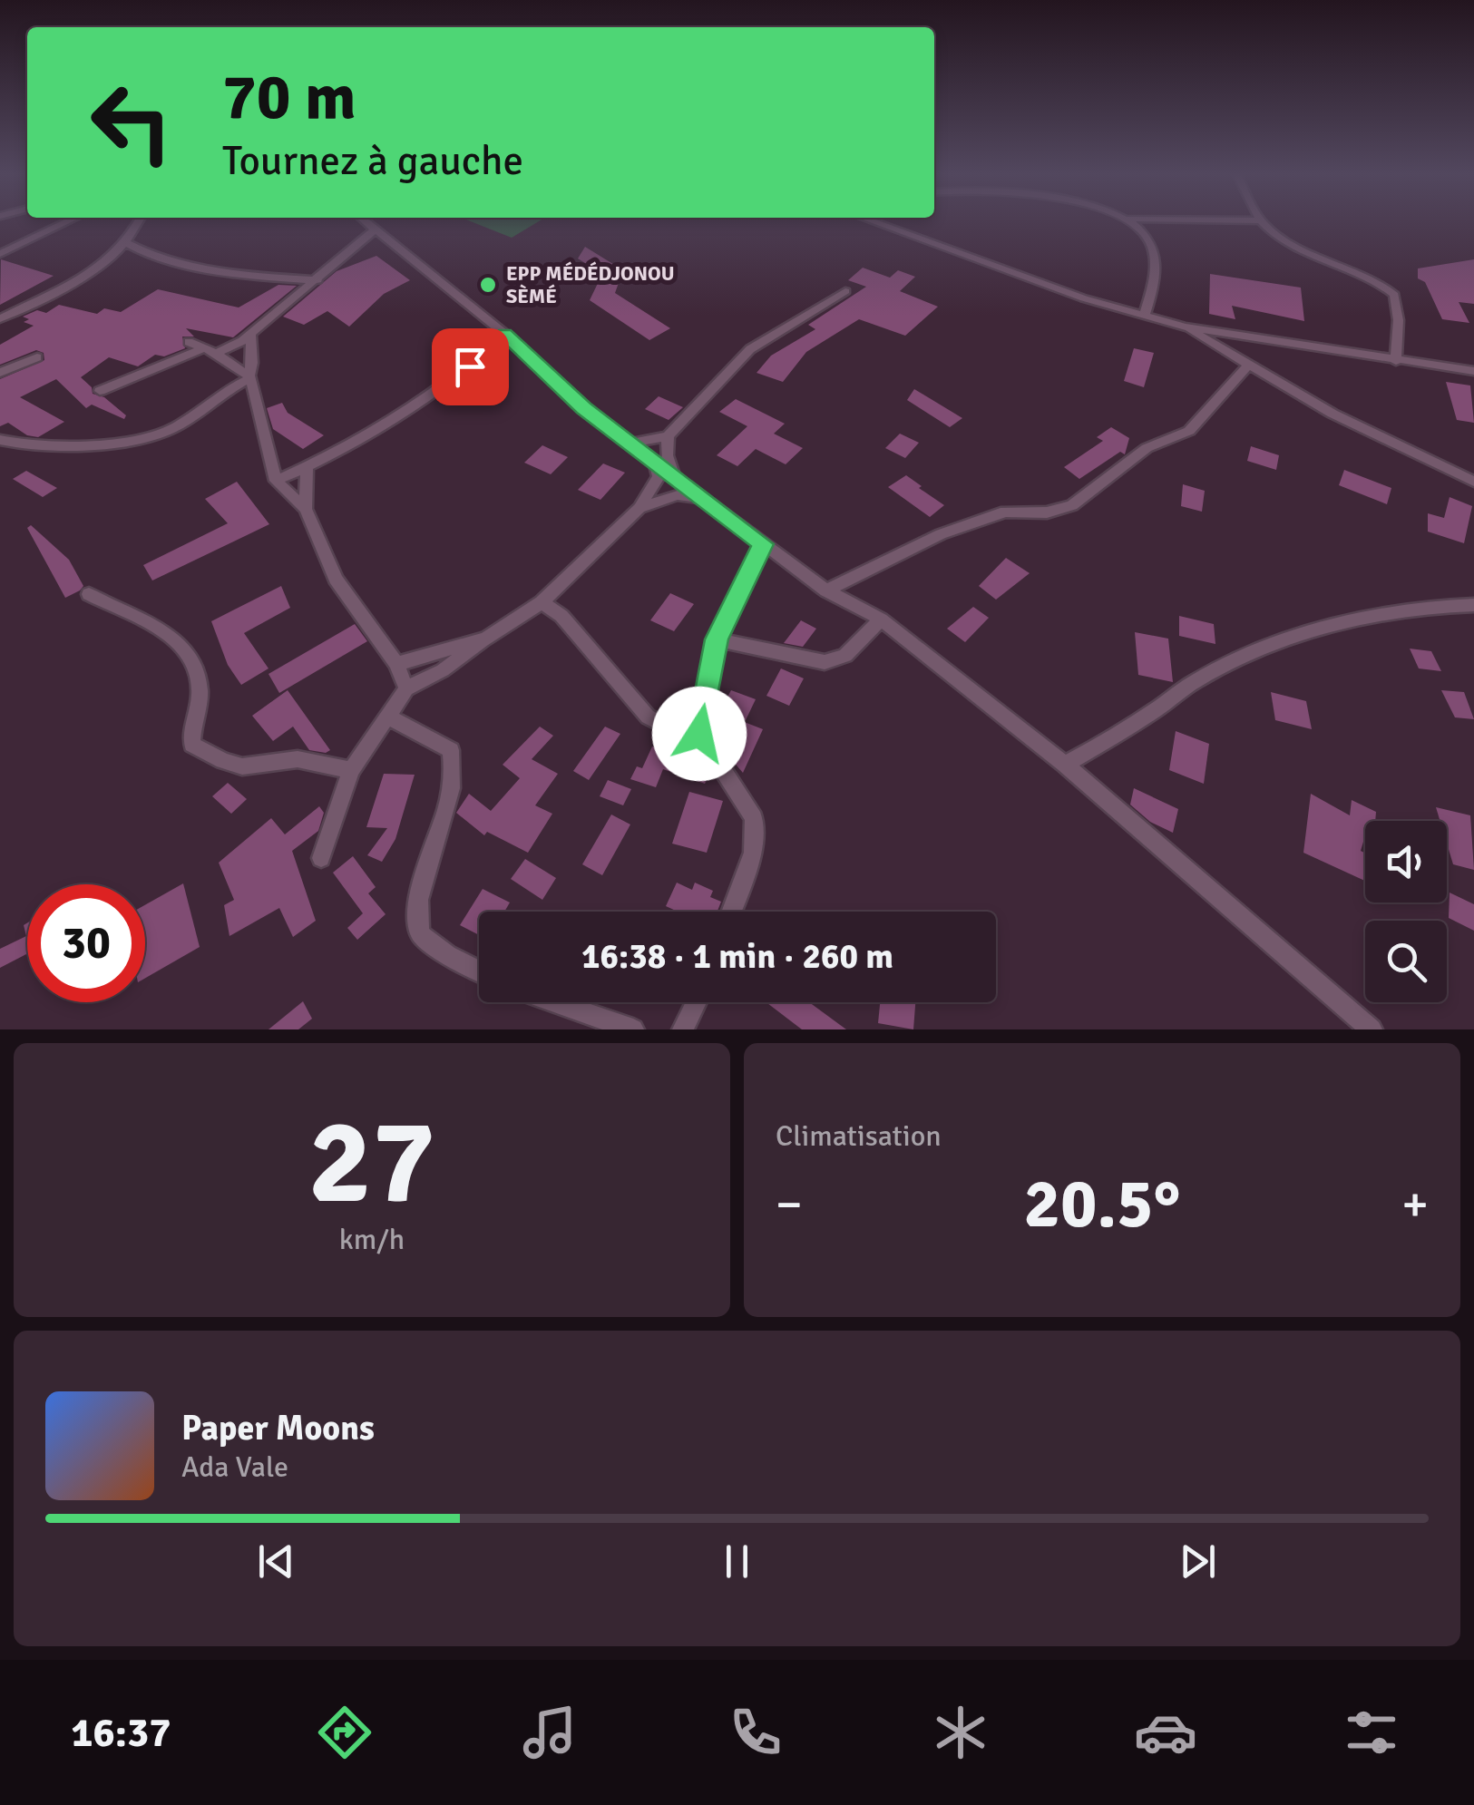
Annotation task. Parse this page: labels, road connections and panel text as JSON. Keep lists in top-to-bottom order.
{
  "places": ["EPP MÉDÉDJONOU SÈMÉ"],
  "page": {
    "turn": ["70 m", "Tournez à gauche"],
    "limit": "30",
    "trip": "16:38 · 1 min · 260 m",
    "tile": [
      ["27", "km/h"],
      "Climatisation"
    ],
    "heat": ["−", "20.5°", "+"],
    "song": ["Paper Moons", "Ada Vale"],
    "tabs": "16:37"
  }
}
